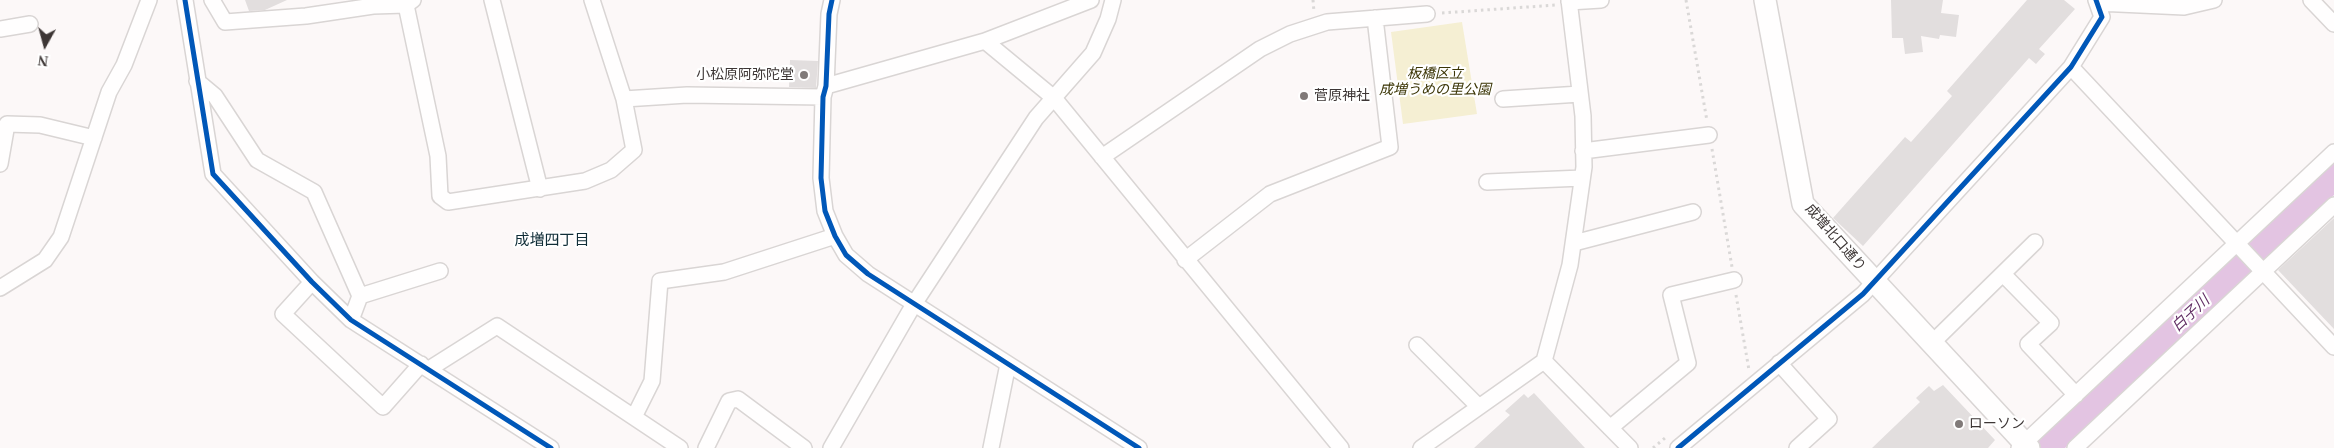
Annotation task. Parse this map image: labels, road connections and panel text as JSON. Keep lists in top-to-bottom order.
{
  "streets": {
    "street": ["成増北口通り"]
  },
  "districts": ["成増四丁目"],
  "water": ["白子川"],
  "parks": ["板橋区立 成増うめの里公園"],
  "places": ["小松原阿弥陀堂", "菅原神社", "ローソン"],
  "north": "bottom"
}
